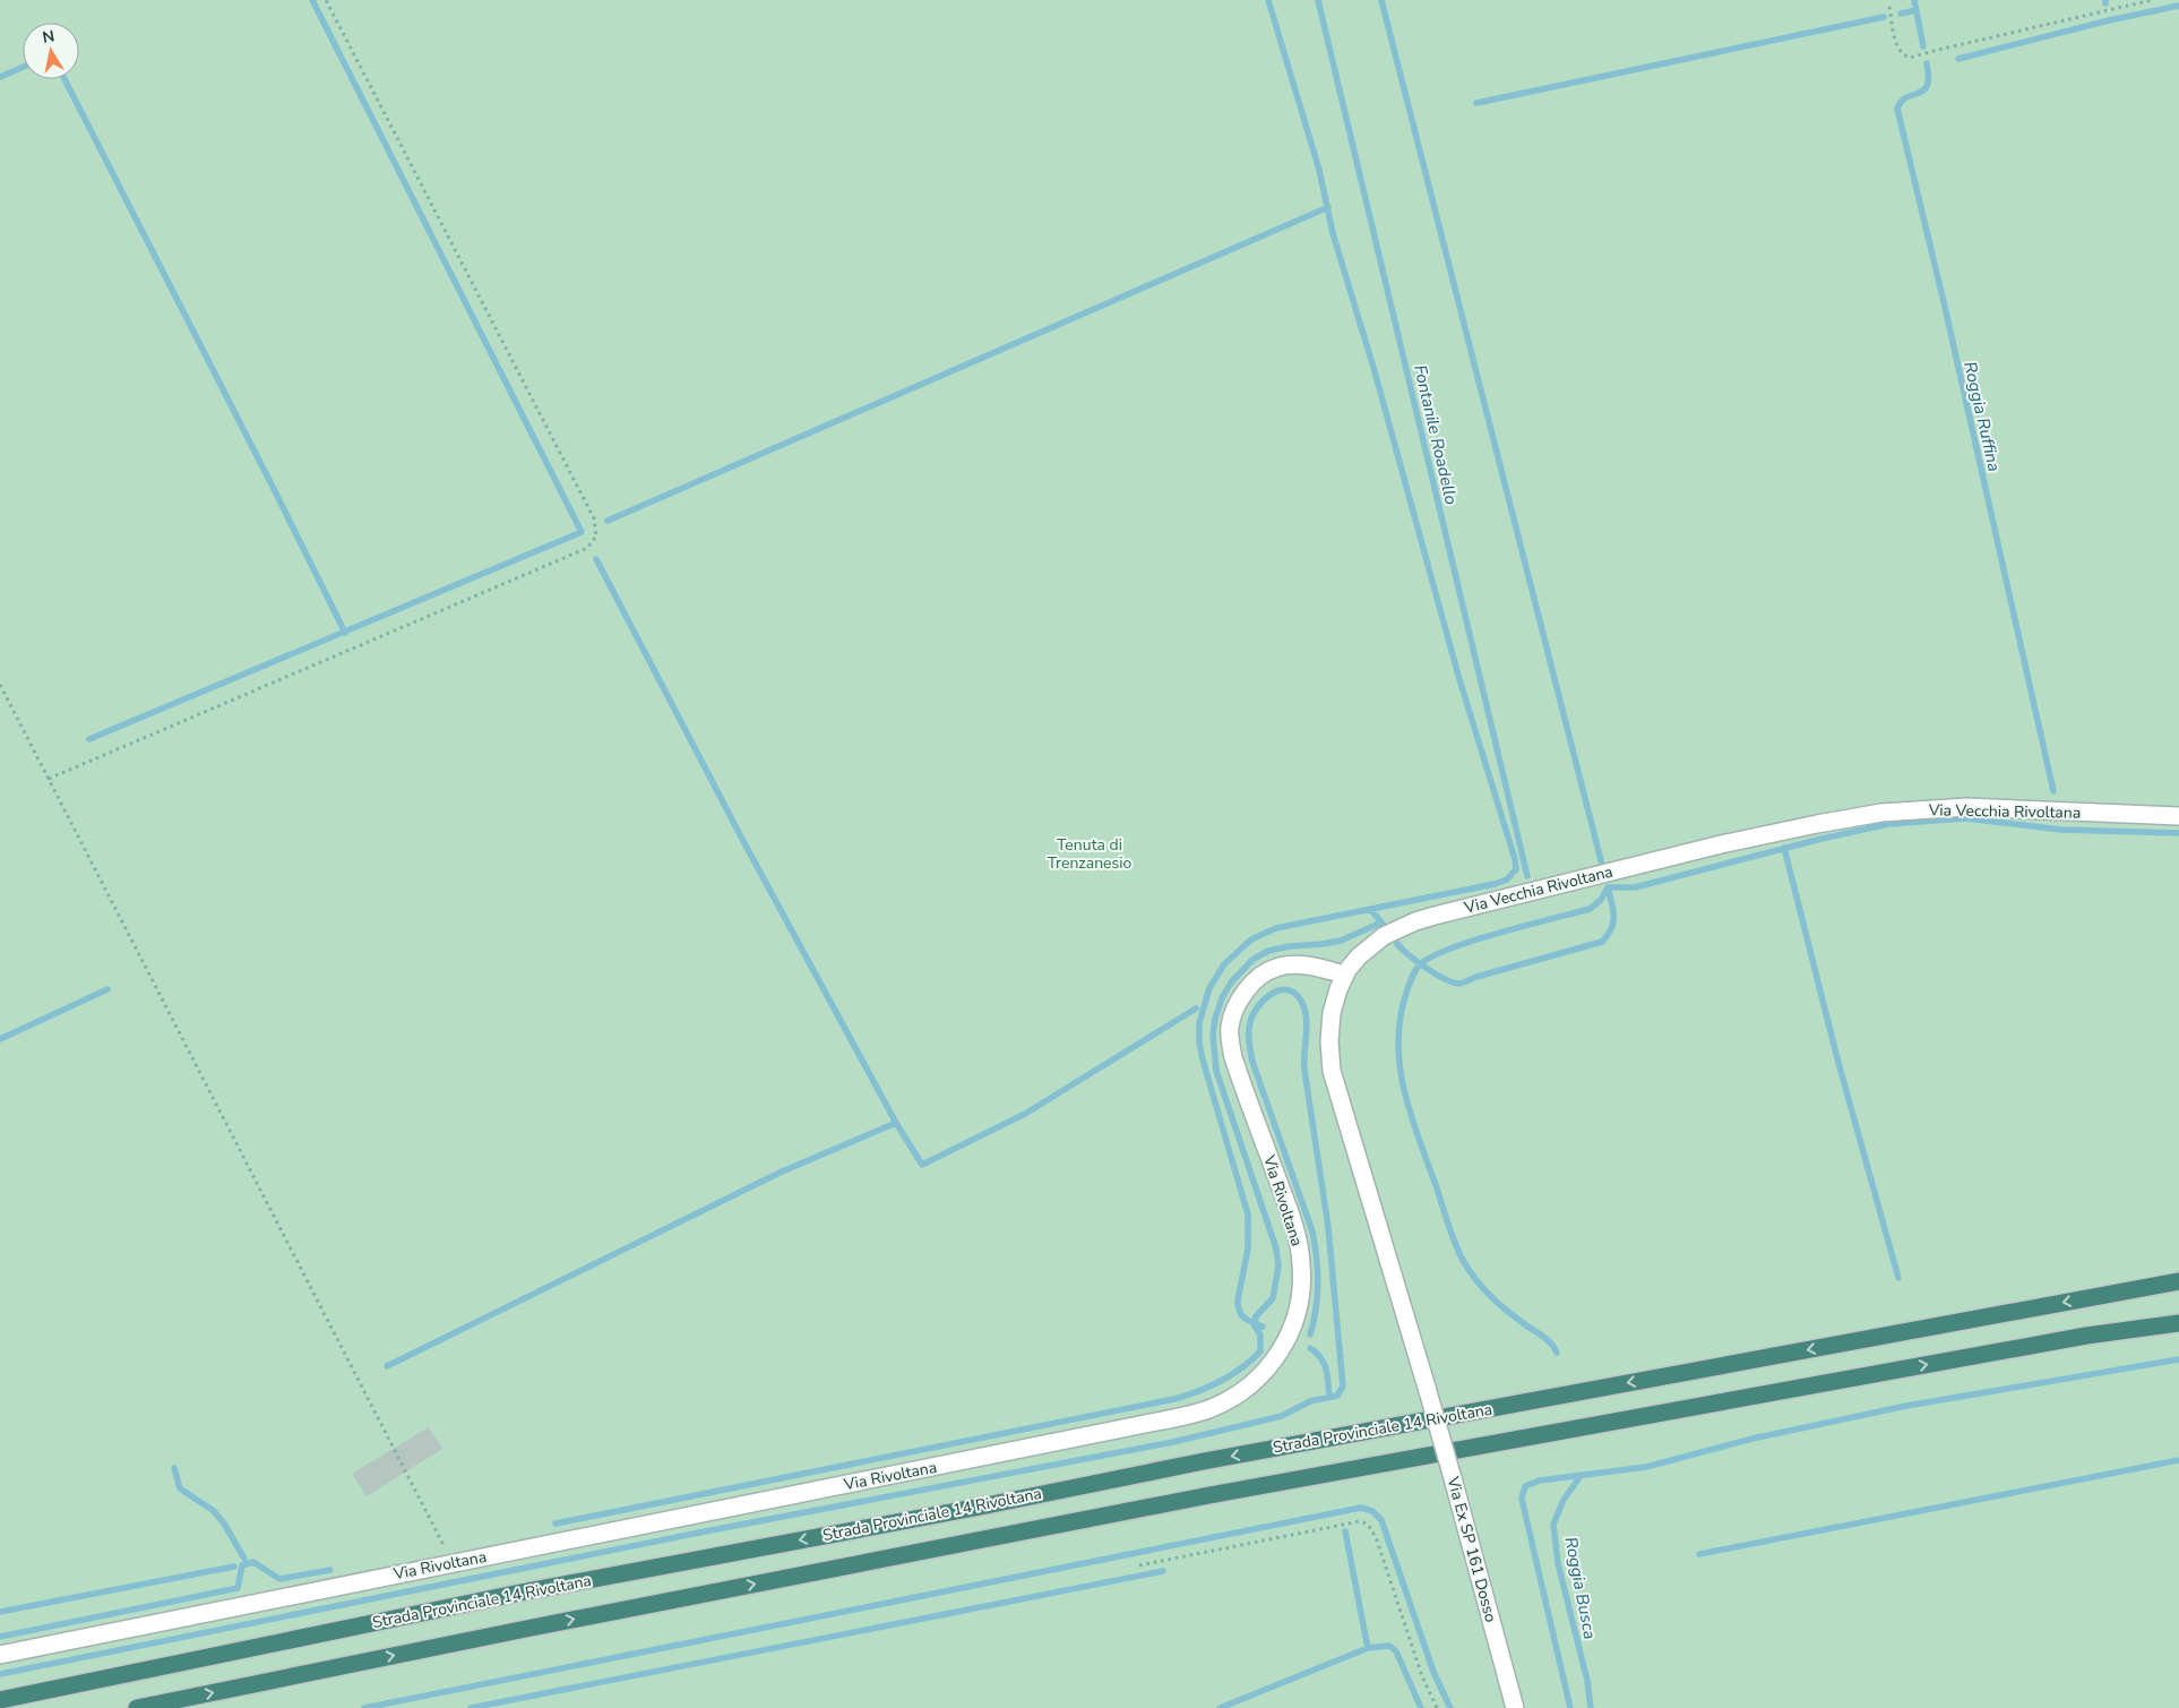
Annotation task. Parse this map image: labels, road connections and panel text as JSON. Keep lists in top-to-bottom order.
{
  "streets": {
    "highway": ["Strada Provinciale 14 Rivoltana"],
    "street": ["Via Vecchia Rivoltana", "Via Rivoltana", "Via Ex SP 161 Dosso"]
  },
  "crossings": [
    ["Via Vecchia Rivoltana", "Via Rivoltana"],
    ["Via Vecchia Rivoltana", "Via Ex SP 161 Dosso"]
  ],
  "water": ["Roggia Ruffina", "Fontanile Roadello", "Roggia Busca"],
  "parks": ["Tenuta di Trenzanesio"],
  "north": "top"
}
